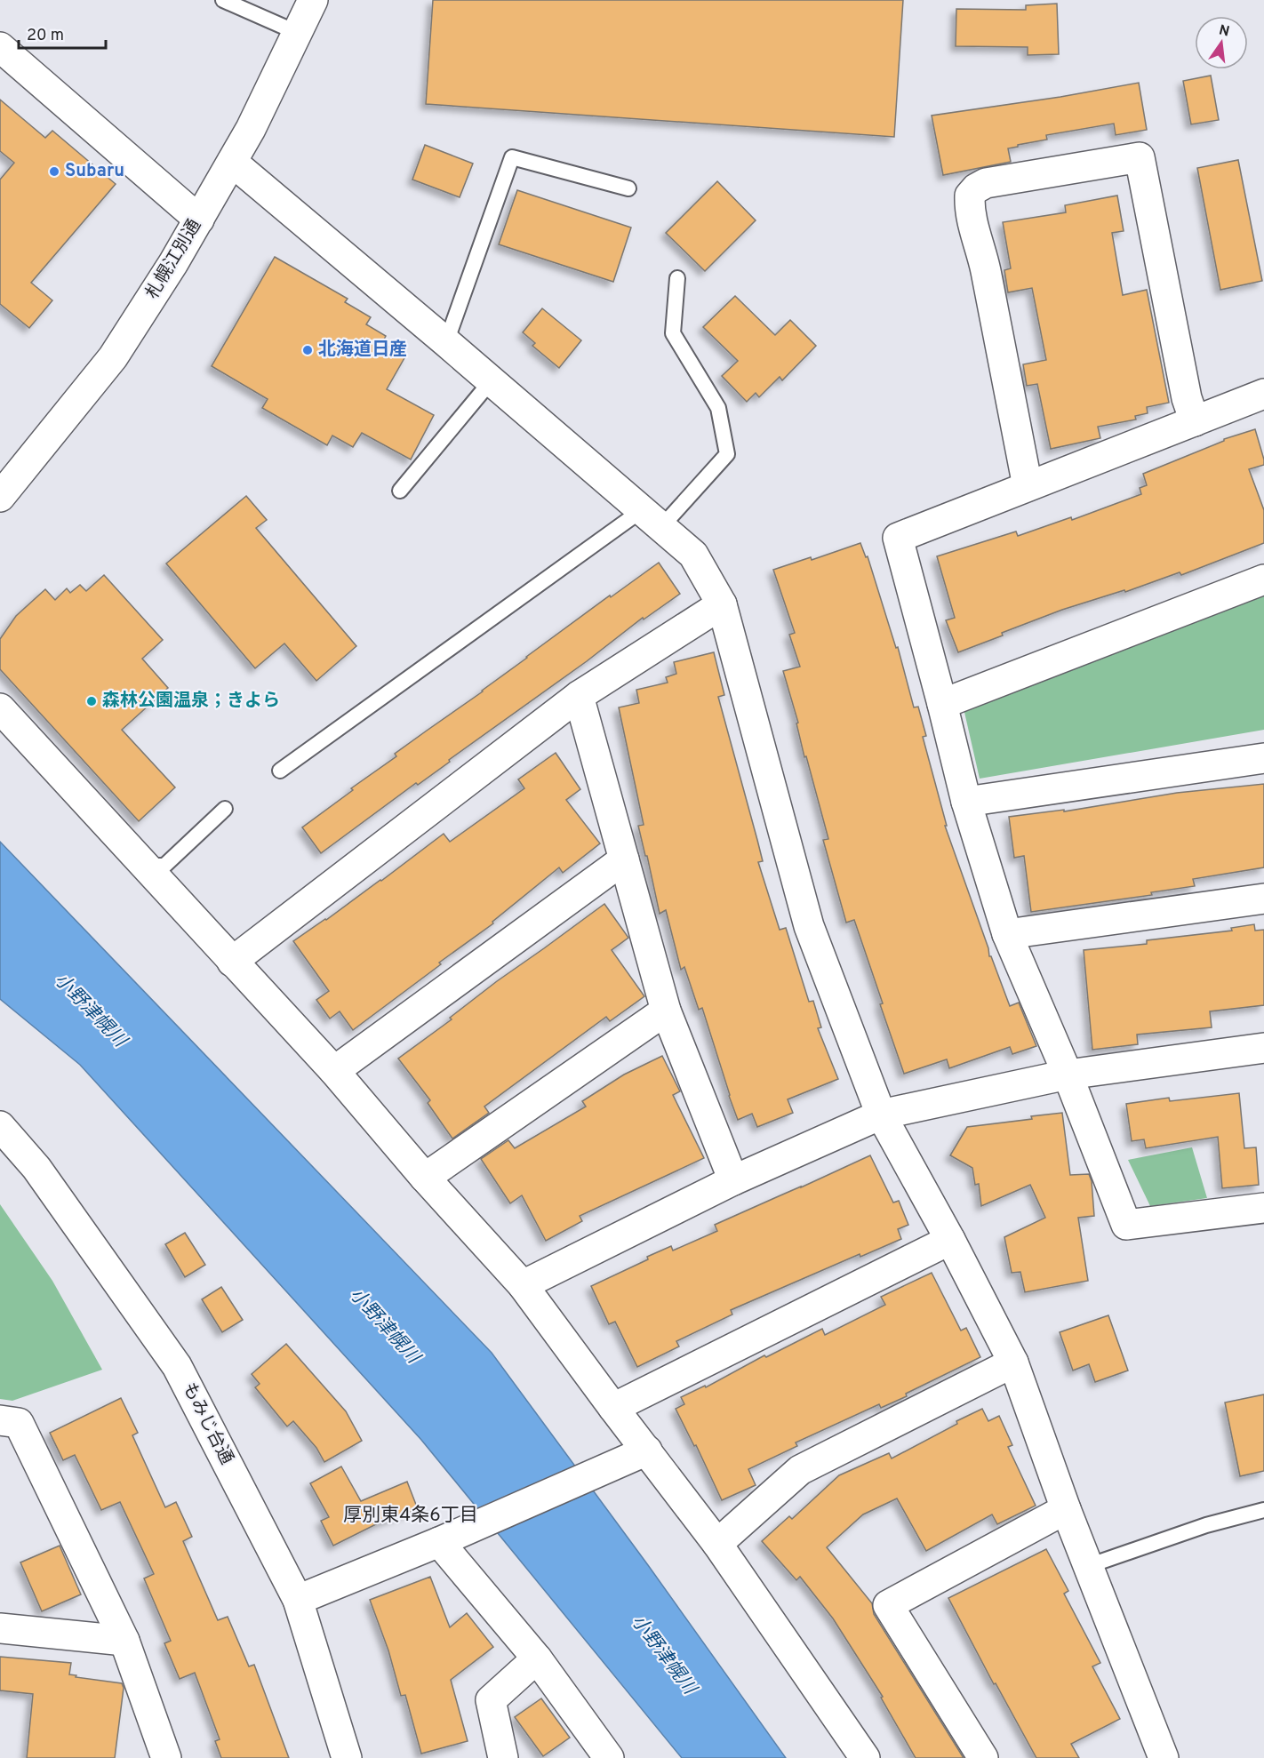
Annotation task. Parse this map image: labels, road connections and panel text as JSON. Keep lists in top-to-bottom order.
{
  "streets": {
    "main road": ["札幌江別通", "もみじ台通"]
  },
  "districts": ["厚別東4条6丁目"],
  "water": ["小野津幌川"],
  "places": ["Subaru", "北海道日産", "森林公園温泉；きよら"],
  "scale_bar": "20 m",
  "north": "top"
}
